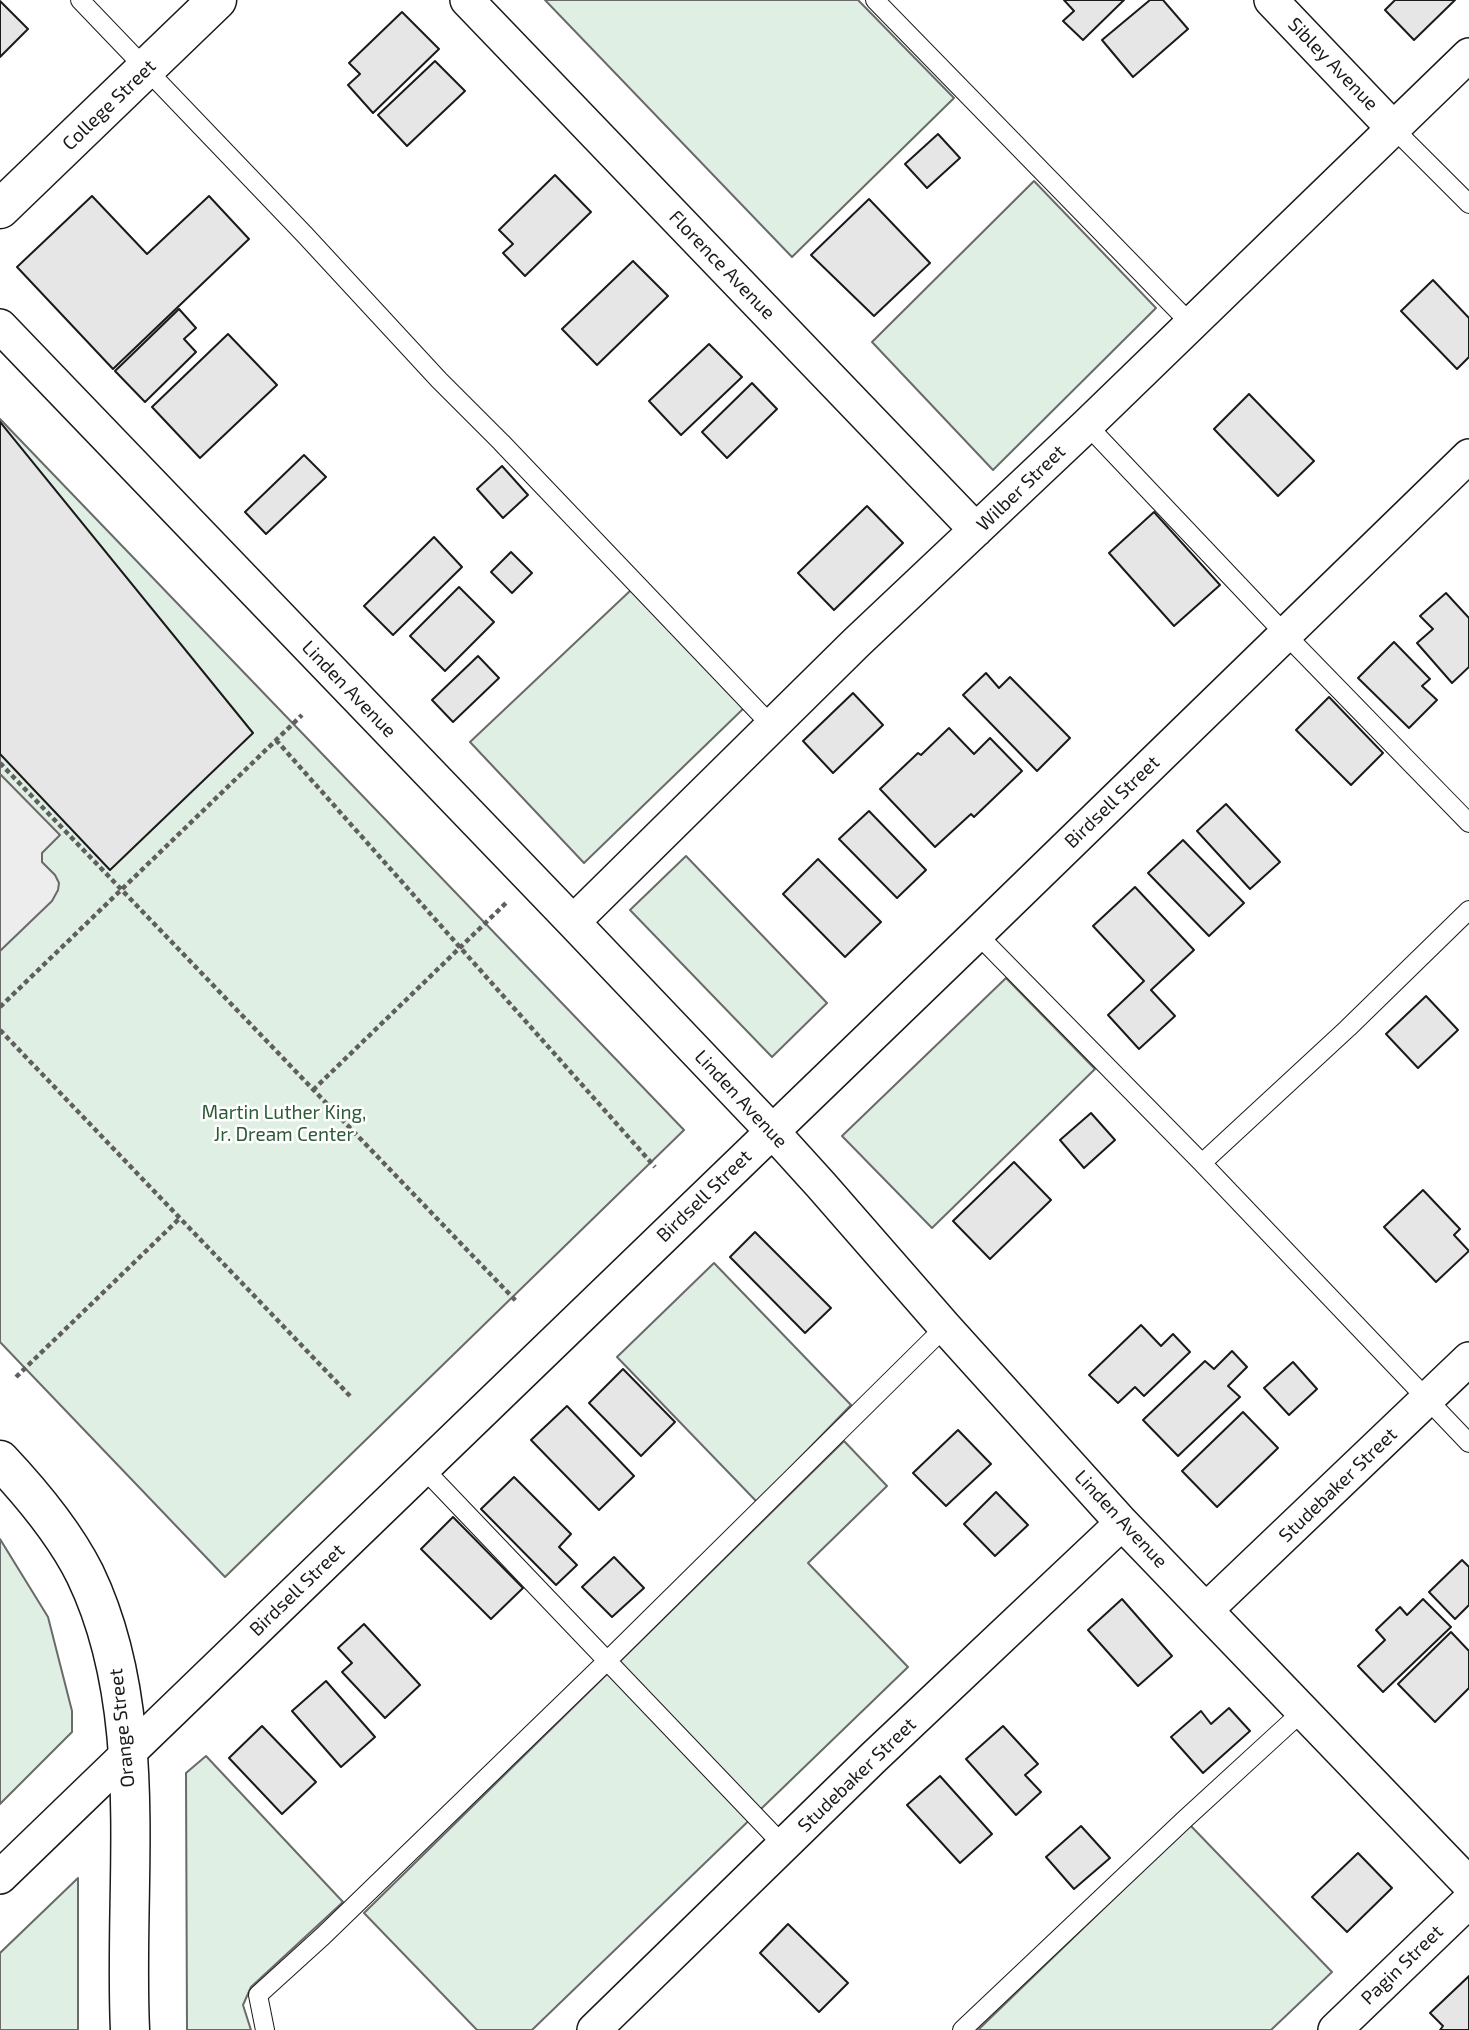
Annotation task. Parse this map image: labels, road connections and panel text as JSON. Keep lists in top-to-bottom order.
{
  "streets": {
    "street": [
      "Sibley Avenue",
      "College Street",
      "Florence Avenue",
      "Wilber Street",
      "Linden Avenue",
      "Birdsell Street",
      "Studebaker Street",
      "Orange Street",
      "Pagin Street"
    ]
  },
  "crossings": [
    ["Sibley Avenue", "Wilber Street"],
    ["Florence Avenue", "Wilber Street"],
    ["Wilber Street", "Linden Avenue"],
    ["Linden Avenue", "Birdsell Street"],
    ["Linden Avenue", "Studebaker Street"],
    ["Birdsell Street", "Orange Street"]
  ],
  "parks": ["Martin Luther King, Jr. Dream Center"]
}
